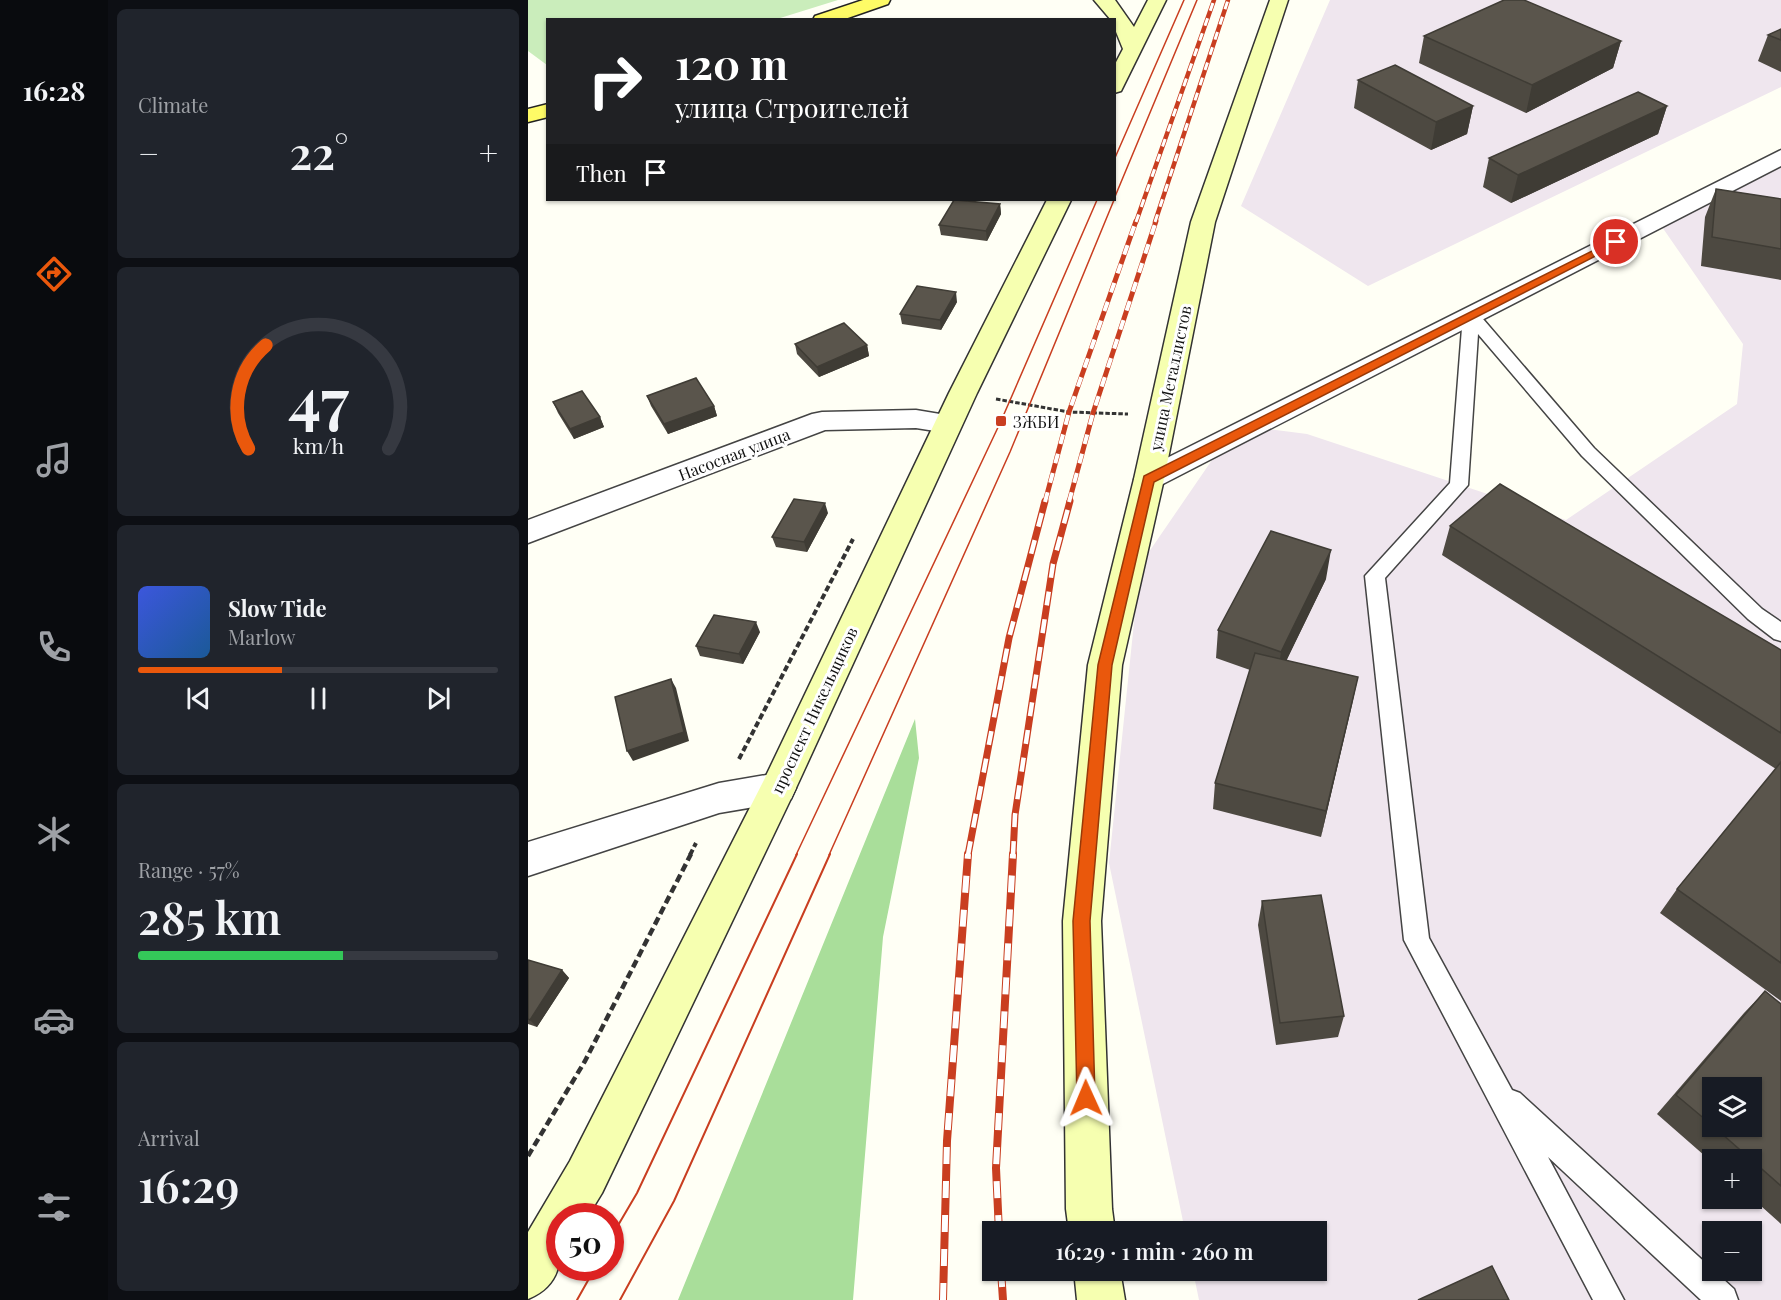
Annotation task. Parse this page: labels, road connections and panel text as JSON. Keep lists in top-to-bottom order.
{
  "streets": {
    "main road": ["улица Металлистов", "проспект Никельщиков"],
    "street": ["Насосная улица"]
  },
  "crossings": [
    ["Насосная улица", "проспект Никельщиков"]
  ],
  "places": {
    "transit": ["ЗЖБИ"]
  },
  "page": {
    "tabs": "16:28",
    "tile": [
      "Climate",
      ["Range · 57%", "285 km"],
      ["Arrival", "16:29"]
    ],
    "turn": ["120 m", "улица Строителей"],
    "heat": ["−", "22°", "+"],
    "then": "Then",
    "song": ["Slow Tide", "Marlow"],
    "map_buttons": ["+", "−"],
    "limit": "50",
    "trip": "16:29 · 1 min · 260 m",
    "gauge": ["47", "km/h"]
  }
}
